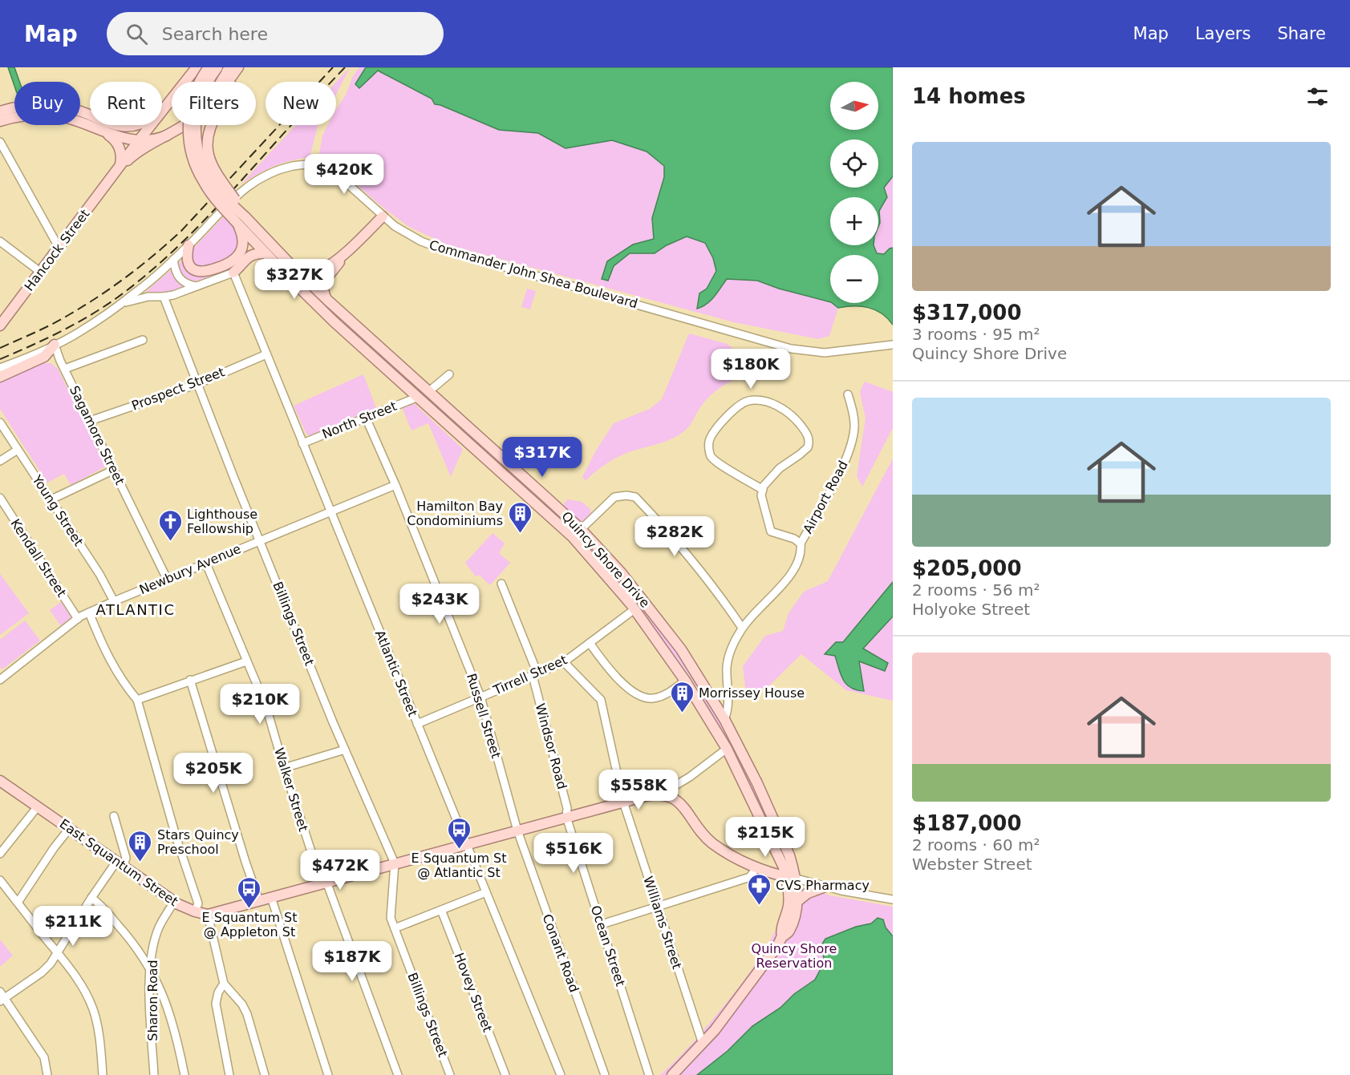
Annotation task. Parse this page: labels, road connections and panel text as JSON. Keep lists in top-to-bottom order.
{
  "streets": {
    "main road": ["Hancock Street", "Quincy Shore Drive", "East Squantum Street"],
    "street": [
      "Commander John Shea Boulevard",
      "Prospect Street",
      "North Street",
      "Sagamore Street",
      "Airport Road",
      "Young Street",
      "Kendall Street",
      "Newbury Avenue",
      "Billings Street",
      "Atlantic Street",
      "Tirrell Street",
      "Russell Street",
      "Windsor Road",
      "Walker Street",
      "Williams Street",
      "Ocean Street",
      "Conant Road",
      "Hovey Street",
      "Sharon Road"
    ]
  },
  "crossings": [
    ["Commander John Shea Boulevard", "Sagamore Street"],
    ["Prospect Street", "Sagamore Street"],
    ["Prospect Street", "Billings Street"],
    ["Prospect Street", "Atlantic Street"],
    ["North Street", "Quincy Shore Drive"],
    ["North Street", "Atlantic Street"],
    ["North Street", "Russell Street"],
    ["Sagamore Street", "Newbury Avenue"],
    ["Airport Road", "Quincy Shore Drive"],
    ["Young Street", "Newbury Avenue"],
    ["Kendall Street", "Newbury Avenue"],
    ["Quincy Shore Drive", "Tirrell Street"],
    ["Quincy Shore Drive", "Williams Street"],
    ["Newbury Avenue", "Billings Street"],
    ["Newbury Avenue", "Atlantic Street"],
    ["Newbury Avenue", "Russell Street"],
    ["Newbury Avenue", "Walker Street"],
    ["Billings Street", "East Squantum Street"],
    ["Atlantic Street", "Tirrell Street"],
    ["Atlantic Street", "East Squantum Street"],
    ["Tirrell Street", "Russell Street"],
    ["Tirrell Street", "Windsor Road"],
    ["Tirrell Street", "Williams Street"],
    ["Russell Street", "East Squantum Street"],
    ["Russell Street", "Conant Road"],
    ["Windsor Road", "East Squantum Street"],
    ["Windsor Road", "Ocean Street"],
    ["Walker Street", "East Squantum Street"],
    ["East Squantum Street", "Williams Street"],
    ["East Squantum Street", "Ocean Street"],
    ["East Squantum Street", "Conant Road"],
    ["East Squantum Street", "Sharon Road"]
  ],
  "districts": ["ATLANTIC"],
  "parks": ["Quincy Shore Reservation"],
  "places": {
    "building": ["Hamilton Bay Condominiums", "Morrissey House", "Stars Quincy Preschool"],
    "church": ["Lighthouse Fellowship"],
    "bus stop": ["E Squantum St @ Atlantic St", "E Squantum St @ Appleton St"],
    "pharmacy": ["CVS Pharmacy"]
  },
  "north": "right",
  "page": {
    "header": "Map",
    "search": "Search here",
    "nav": ["Map", "Layers", "Share"],
    "heading": "14 homes",
    "map_buttons": ["+", "−"],
    "chip": [
      "Buy",
      "Rent",
      "Filters",
      "New"
    ],
    "list": [
      {
        "name": "$317,000",
        "note": "3 rooms · 95 m² · Quincy Shore Drive"
      },
      {
        "name": "$205,000",
        "note": "2 rooms · 56 m² · Holyoke Street"
      },
      {
        "name": "$187,000",
        "note": "2 rooms · 60 m² · Webster Street"
      }
    ],
    "price": [
      "$420K",
      "$327K",
      "$180K",
      "$317K",
      "$282K",
      "$243K",
      "$210K",
      "$205K",
      "$558K",
      "$215K",
      "$516K",
      "$472K",
      "$211K",
      "$187K"
    ]
  }
}
